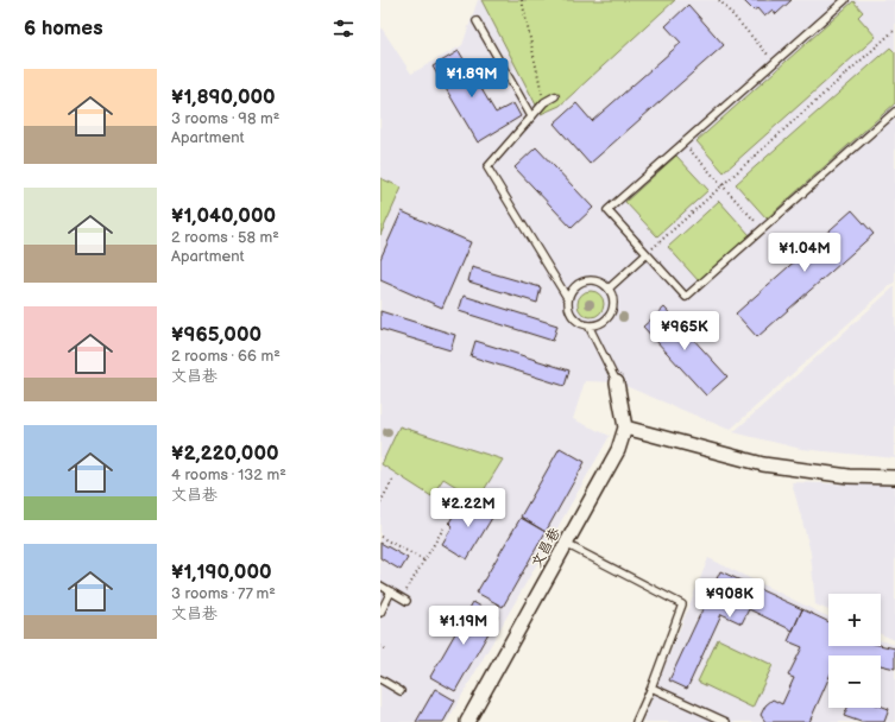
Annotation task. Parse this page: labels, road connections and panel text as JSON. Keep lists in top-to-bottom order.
{
  "streets": {
    "street": ["文昌巷"]
  },
  "page": {
    "heading": "6 homes",
    "list": [
      {
        "name": "¥1,890,000",
        "note": "3 rooms · 98 m² · Apartment"
      },
      {
        "name": "¥1,040,000",
        "note": "2 rooms · 58 m² · Apartment"
      },
      {
        "name": "¥965,000",
        "note": "2 rooms · 66 m² · 文昌巷"
      },
      {
        "name": "¥2,220,000",
        "note": "4 rooms · 132 m² · 文昌巷"
      },
      {
        "name": "¥1,190,000",
        "note": "3 rooms · 77 m² · 文昌巷"
      }
    ],
    "price": [
      "¥1.89M",
      "¥1.04M",
      "¥965K",
      "¥2.22M",
      "¥908K",
      "¥1.19M"
    ],
    "map_buttons": ["+", "−"]
  }
}
